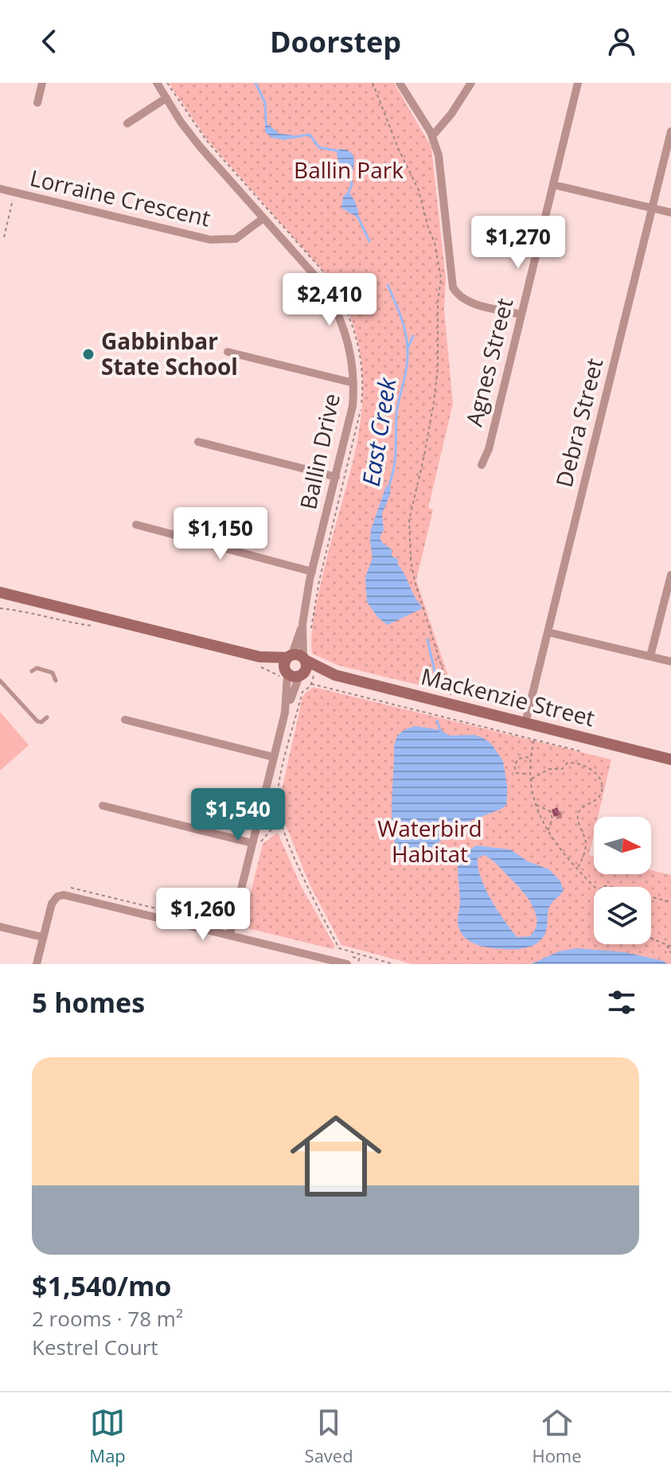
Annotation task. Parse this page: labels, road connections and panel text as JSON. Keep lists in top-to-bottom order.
{
  "streets": {
    "main road": ["Mackenzie Street"],
    "street": [
      "Lorraine Crescent",
      "Agnes Street",
      "Debra Street",
      "Ballin Drive"
    ]
  },
  "crossings": [
    ["Lorraine Crescent", "Ballin Drive"],
    ["Debra Street", "Mackenzie Street"],
    ["Ballin Drive", "Mackenzie Street"]
  ],
  "water": ["East Creek"],
  "parks": ["Ballin Park", "Waterbird Habitat"],
  "places": ["Gabbinbar State School"],
  "north": "right",
  "page": {
    "header": "Doorstep",
    "price": [
      "$1,270",
      "$2,410",
      "$1,150",
      "$1,540",
      "$1,260"
    ],
    "heading": "5 homes",
    "list": [
      {
        "name": "$1,540/mo",
        "note": "2 rooms · 78 m² · Kestrel Court"
      }
    ],
    "tabs": ["Map", "Saved", "Home"]
  }
}
